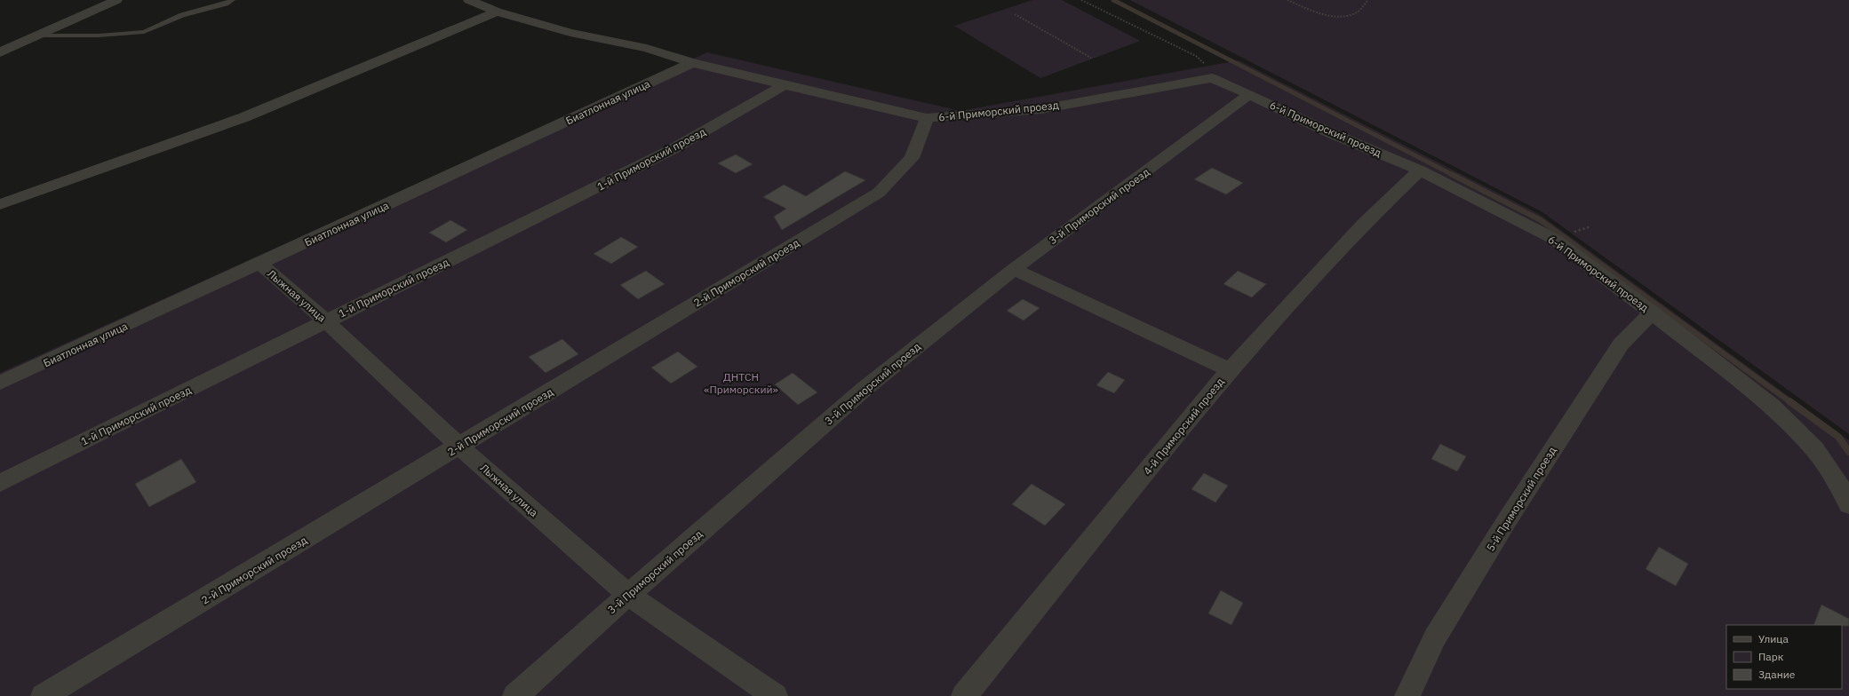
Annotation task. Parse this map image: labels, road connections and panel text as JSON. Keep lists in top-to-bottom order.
{
  "streets": {
    "street": [
      "Биатлонная улица",
      "6-й Приморский проезд",
      "1-й Приморский проезд",
      "3-й Приморский проезд",
      "2-й Приморский проезд",
      "Лыжная улица",
      "4-й Приморский проезд",
      "5-й Приморский проезд"
    ]
  },
  "crossings": [
    ["Биатлонная улица", "6-й Приморский проезд"],
    ["Биатлонная улица", "Лыжная улица"],
    ["6-й Приморский проезд", "1-й Приморский проезд"],
    ["6-й Приморский проезд", "3-й Приморский проезд"],
    ["6-й Приморский проезд", "2-й Приморский проезд"],
    ["6-й Приморский проезд", "4-й Приморский проезд"],
    ["6-й Приморский проезд", "5-й Приморский проезд"],
    ["1-й Приморский проезд", "Лыжная улица"],
    ["3-й Приморский проезд", "Лыжная улица"],
    ["2-й Приморский проезд", "Лыжная улица"]
  ],
  "parks": ["ДНТСН «Приморский»"],
  "legend": ["Улица", "Парк", "Здание"]
}
